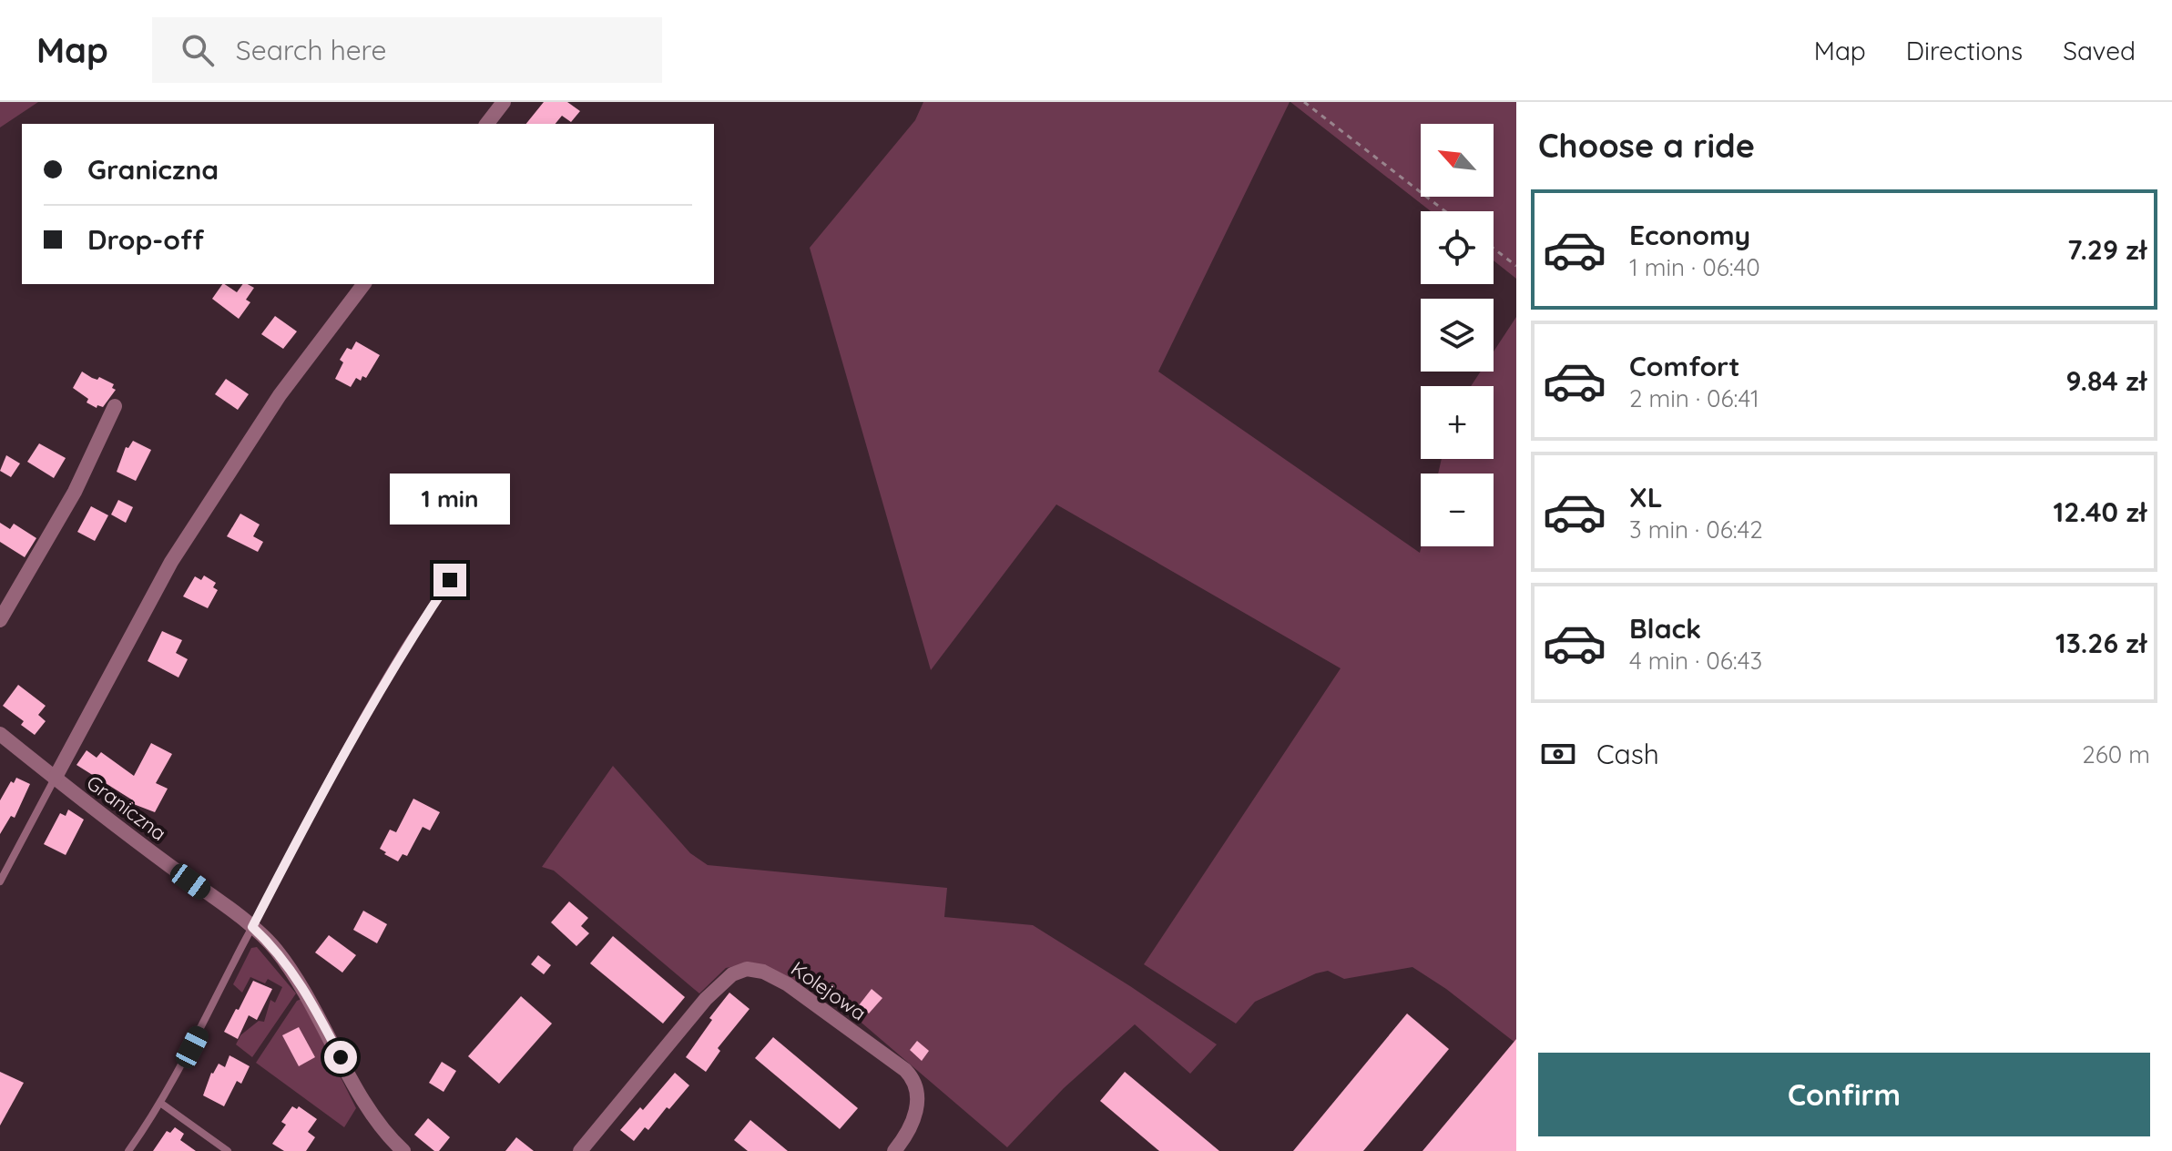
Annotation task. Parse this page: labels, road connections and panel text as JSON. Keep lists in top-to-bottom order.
{
  "streets": {
    "street": ["Graniczna", "Kolejowa"]
  },
  "north": "top left",
  "page": {
    "header": "Map",
    "search": "Search here",
    "nav": ["Map", "Directions", "Saved"],
    "heading": "Choose a ride",
    "map_buttons": ["+", "−"],
    "banner": ["Graniczna", "Drop-off"],
    "list": [
      {
        "name": "Economy",
        "note": "1 min · 06:40",
        "value": "7.29 zł"
      },
      {
        "name": "Comfort",
        "note": "2 min · 06:41",
        "value": "9.84 zł"
      },
      {
        "name": "XL",
        "note": "3 min · 06:42",
        "value": "12.40 zł"
      },
      {
        "name": "Black",
        "note": "4 min · 06:43",
        "value": "13.26 zł"
      }
    ],
    "bubble": "1 min",
    "pay": ["Cash", "260 m"],
    "buttons": "Confirm"
  }
}
